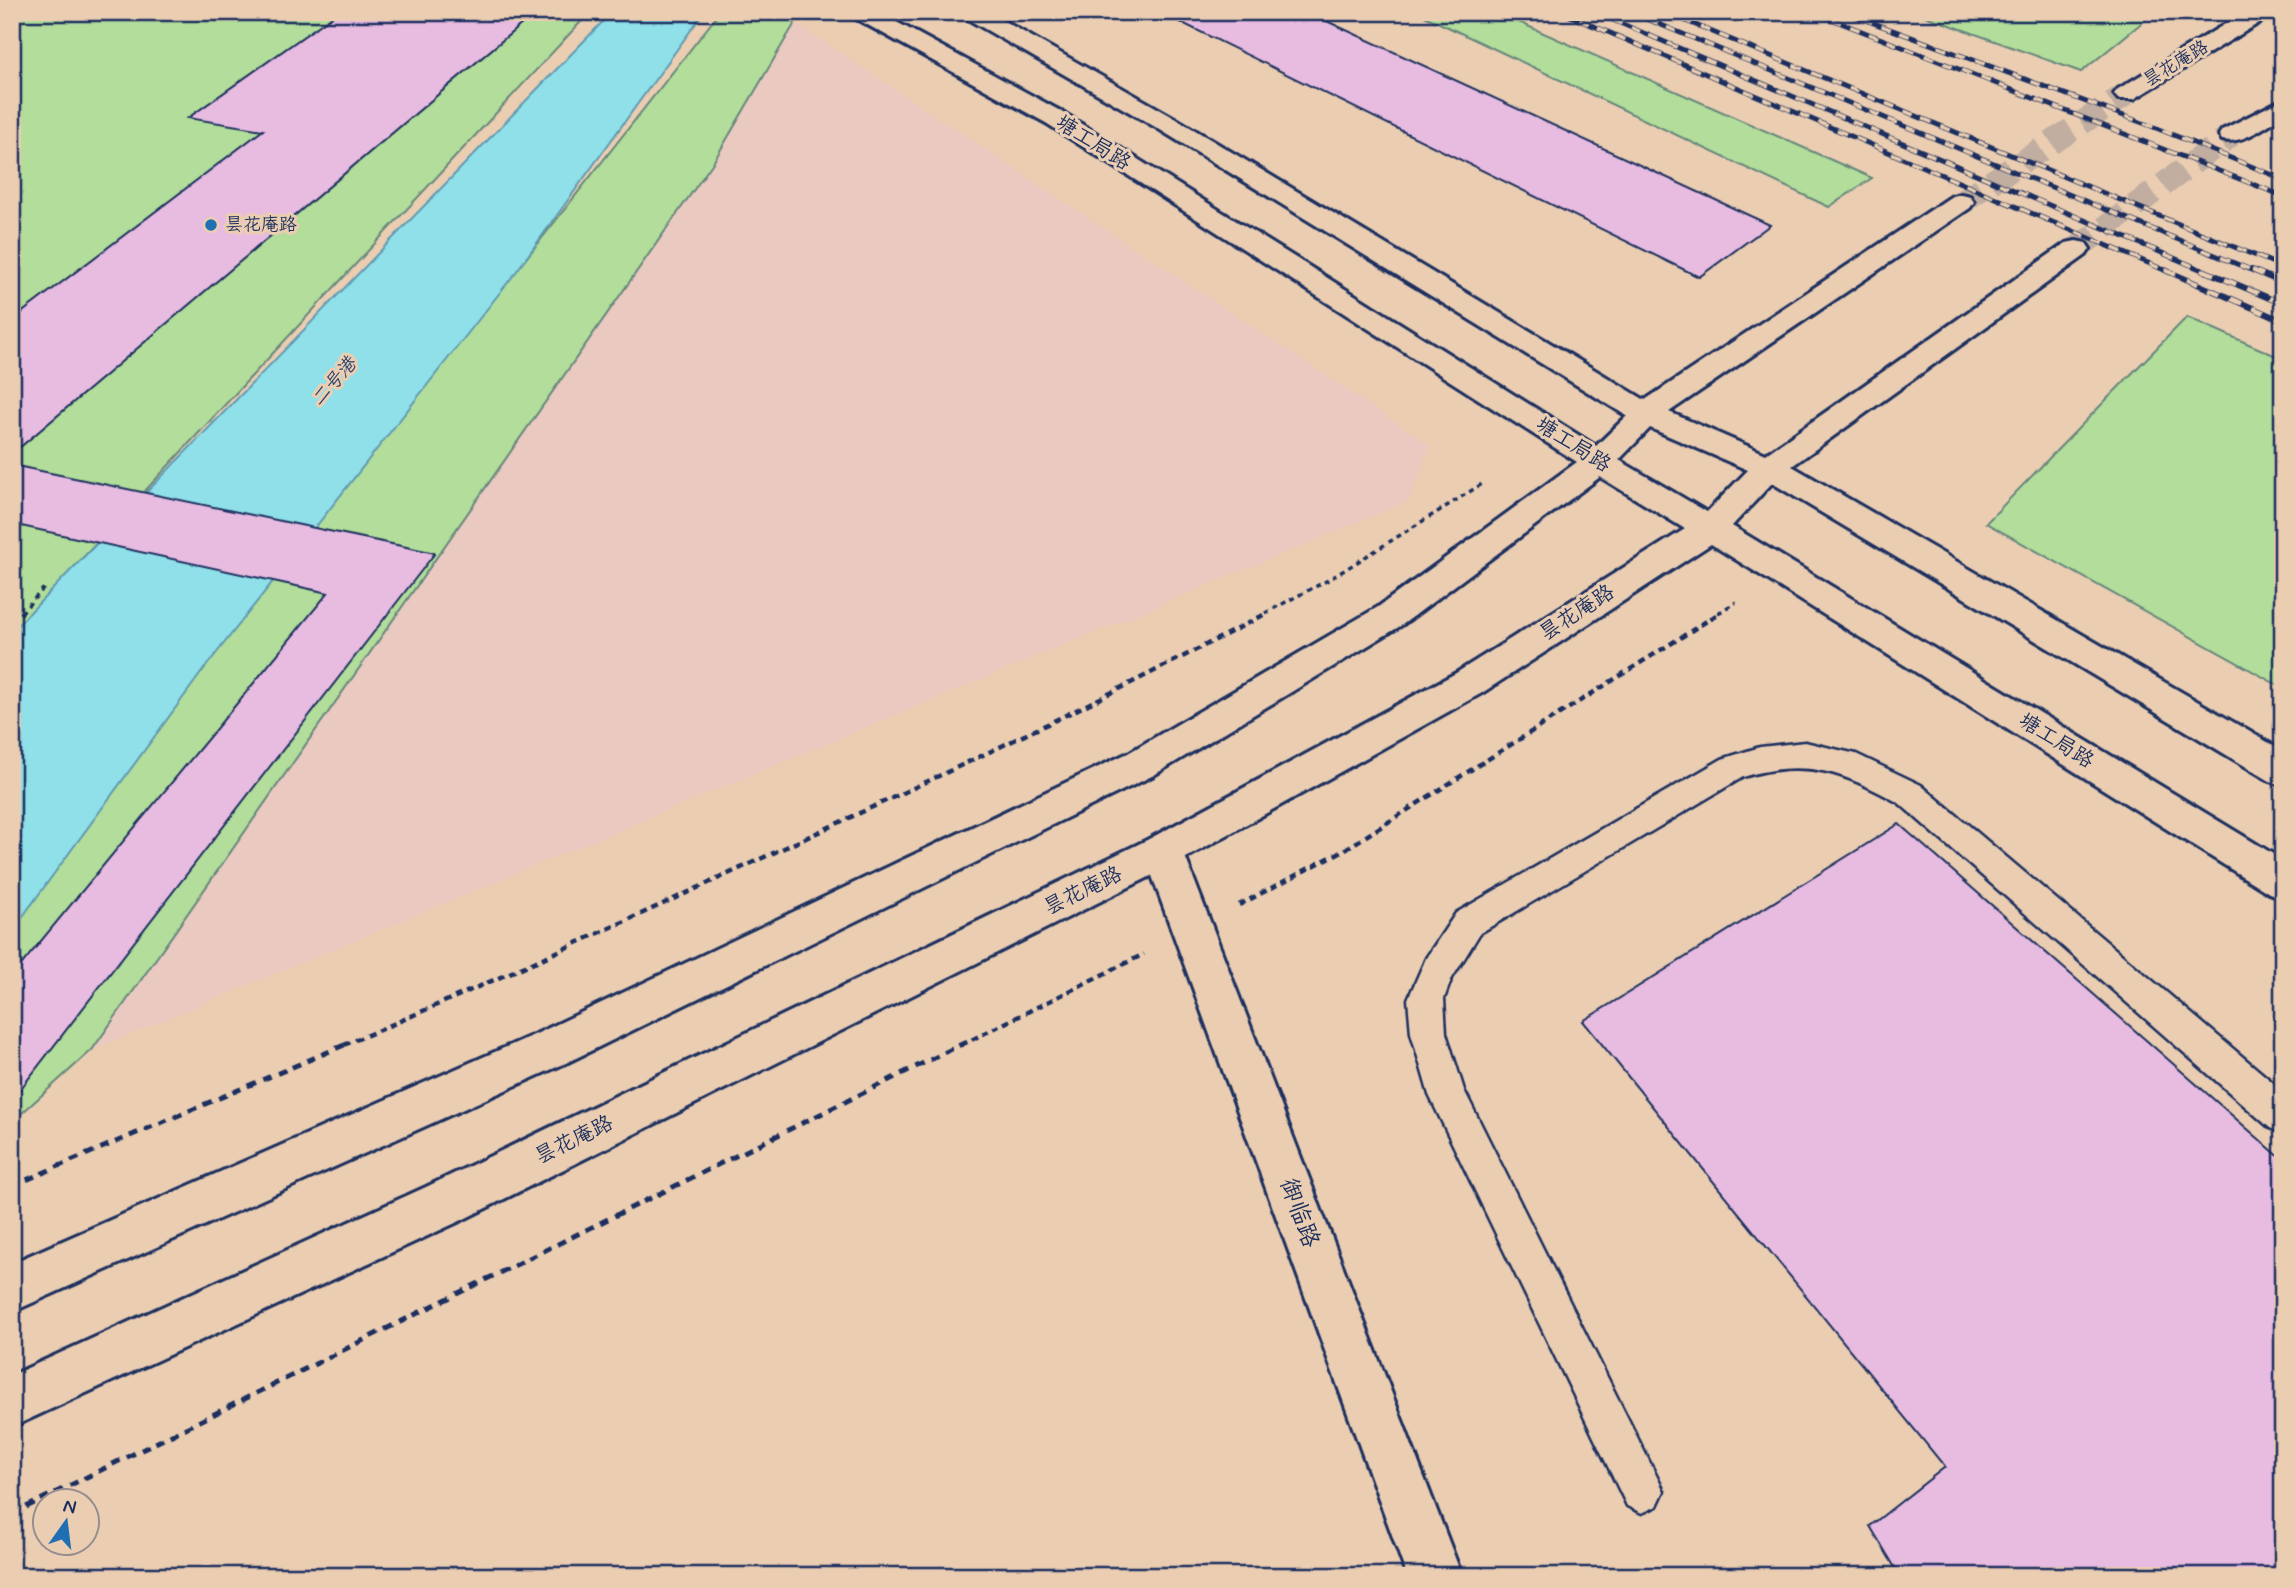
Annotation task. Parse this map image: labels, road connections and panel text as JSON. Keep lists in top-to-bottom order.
{
  "streets": {
    "main road": ["昙花庵路", "塘工局路", "御临路"]
  },
  "crossings": [
    ["昙花庵路", "塘工局路"],
    ["昙花庵路", "御临路"]
  ],
  "water": ["二号港"],
  "places": ["昙花庵路"],
  "north": "top"
}
